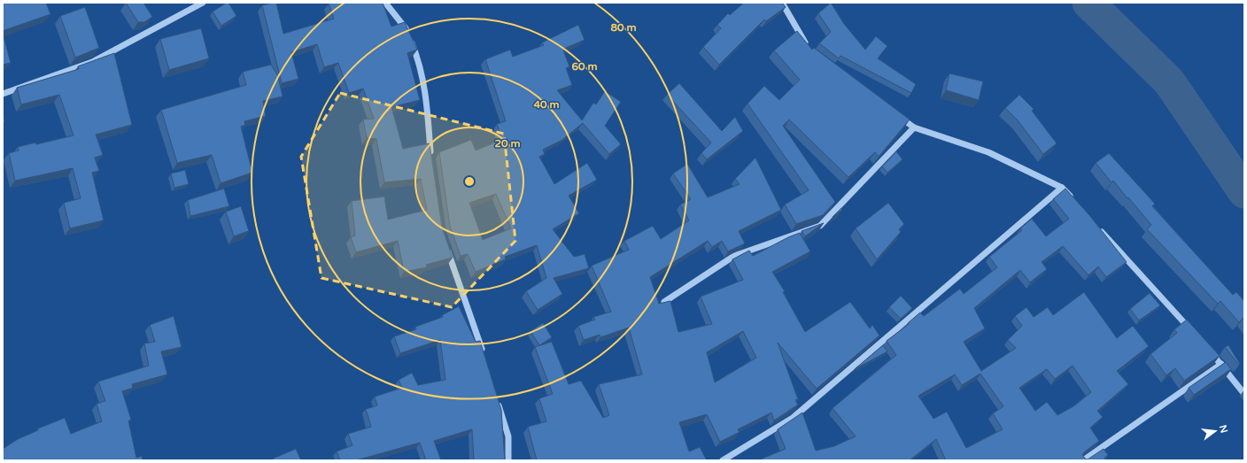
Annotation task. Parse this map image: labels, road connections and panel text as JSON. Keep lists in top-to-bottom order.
{
  "north": "right",
  "rings": [
    "80 m",
    "60 m",
    "40 m",
    "20 m"
  ]
}
